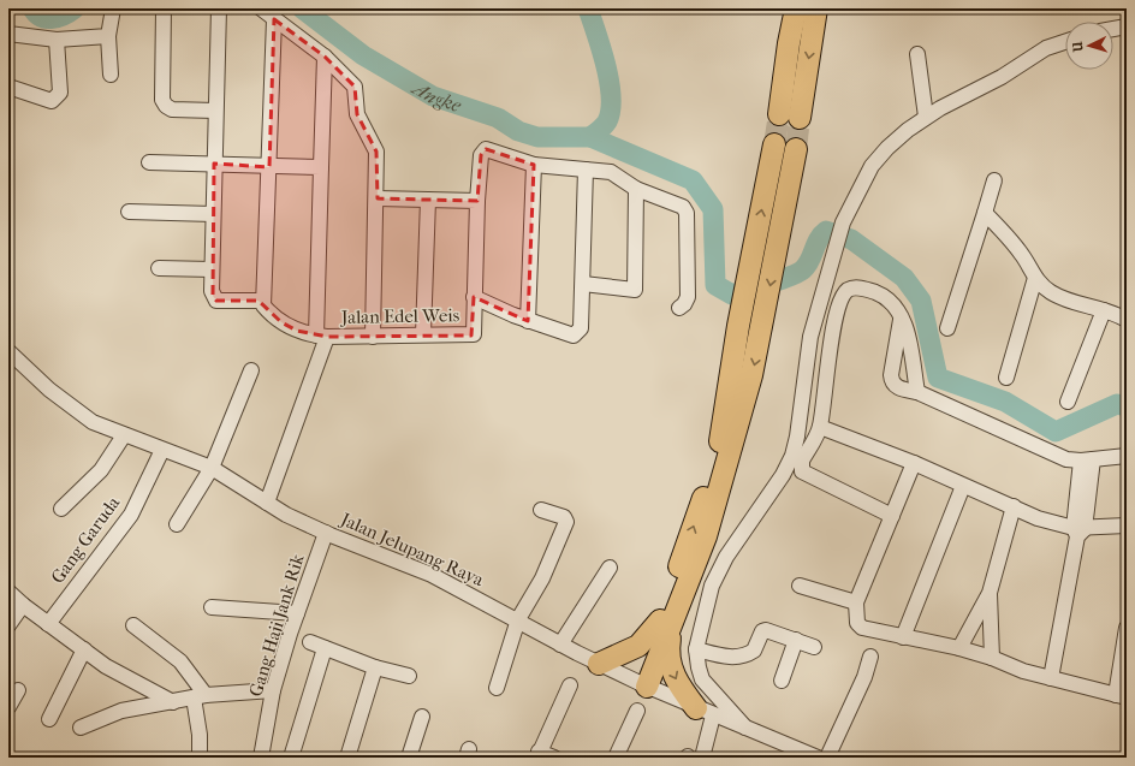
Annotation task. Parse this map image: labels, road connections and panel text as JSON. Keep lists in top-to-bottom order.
{
  "streets": {
    "street": [
      "Jalan Edel Weis",
      "Gang Garuda",
      "Jalan Jelupang Raya",
      "Gang Haji Jank Rik"
    ]
  },
  "crossings": [
    ["Jalan Edel Weis", "Jalan Jelupang Raya"],
    ["Gang Garuda", "Jalan Jelupang Raya"],
    ["Jalan Jelupang Raya", "Gang Haji Jank Rik"]
  ],
  "water": ["Angke"],
  "north": "left"
}
